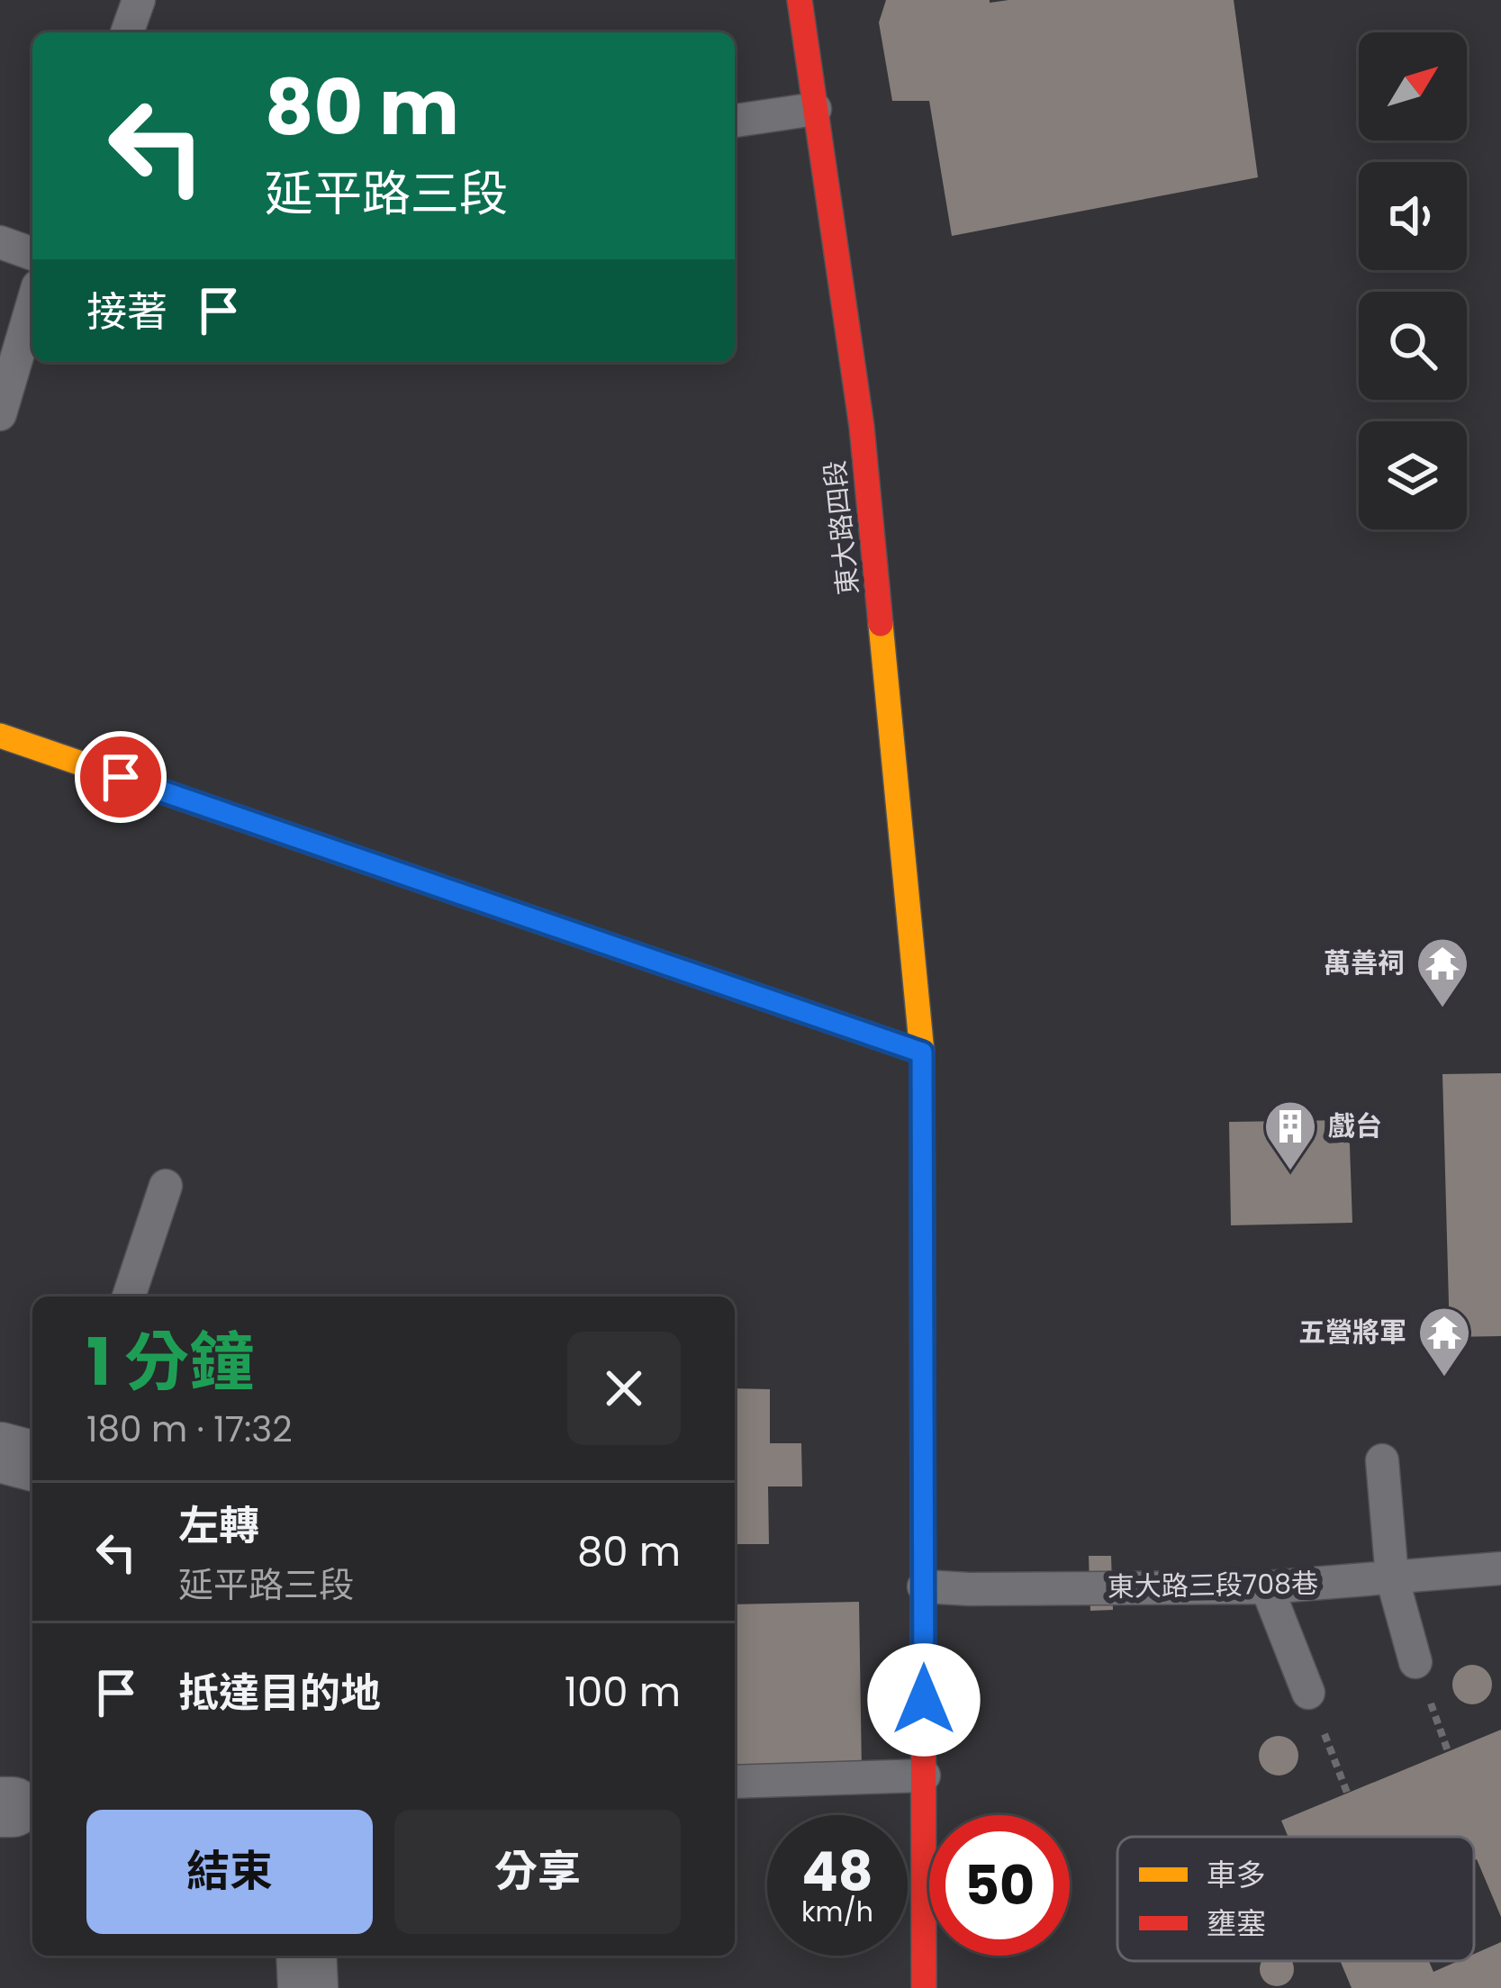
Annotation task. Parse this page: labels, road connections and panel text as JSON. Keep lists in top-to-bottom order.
{
  "streets": {
    "main road": ["東大路四段"],
    "lane": ["東大路三段708巷"]
  },
  "crossings": [
    ["東大路四段", "東大路三段708巷"]
  ],
  "places": {
    "temple": ["萬善祠", "五營將軍"],
    "building": ["戲台"]
  },
  "legend": ["車多", "壅塞"],
  "north": "top right",
  "page": {
    "turn": ["80 m", "延平路三段"],
    "then": "接著",
    "heading": ["1 分鐘", "180 m · 17:32"],
    "list": [
      {
        "name": "左轉",
        "note": "延平路三段",
        "value": "80 m"
      },
      {
        "name": "抵達目的地",
        "value": "100 m"
      }
    ],
    "buttons": ["結束", "分享"],
    "speed": "48 km/h",
    "limit": "50"
  }
}
